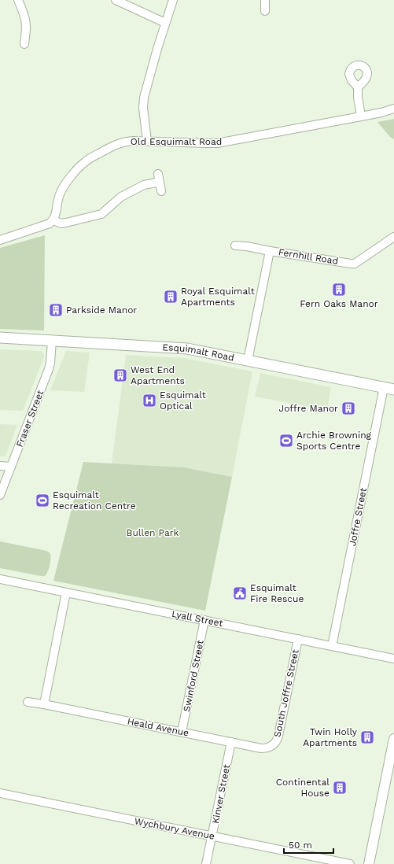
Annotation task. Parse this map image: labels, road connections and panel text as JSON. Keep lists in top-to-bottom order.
{
  "streets": {
    "main road": ["Esquimalt Road"],
    "street": [
      "Old Esquimalt Road",
      "Fernhill Road",
      "Fraser Street",
      "Joffre Street",
      "Lyall Street",
      "Swinford Street",
      "South Joffre Street",
      "Heald Avenue",
      "Kinver Street",
      "Wychbury Avenue"
    ]
  },
  "crossings": [
    ["Fernhill Road", "Esquimalt Road"],
    ["Esquimalt Road", "Fraser Street"],
    ["Esquimalt Road", "Joffre Street"],
    ["Joffre Street", "Lyall Street"],
    ["Lyall Street", "Swinford Street"],
    ["Lyall Street", "South Joffre Street"],
    ["Swinford Street", "Heald Avenue"],
    ["South Joffre Street", "Heald Avenue"],
    ["Heald Avenue", "Kinver Street"],
    ["Kinver Street", "Wychbury Avenue"]
  ],
  "parks": ["Bullen Park"],
  "places": {
    "building": [
      "Fern Oaks Manor",
      "Royal Esquimalt Apartments",
      "Parkside Manor",
      "West End Apartments",
      "Joffre Manor",
      "Twin Holly Apartments",
      "Continental House"
    ],
    "hospital": ["Esquimalt Optical"],
    "sports": ["Archie Browning Sports Centre", "Esquimalt Recreation Centre"],
    "public building": ["Esquimalt Fire Rescue"]
  },
  "scale_bar": "50 m"
}
